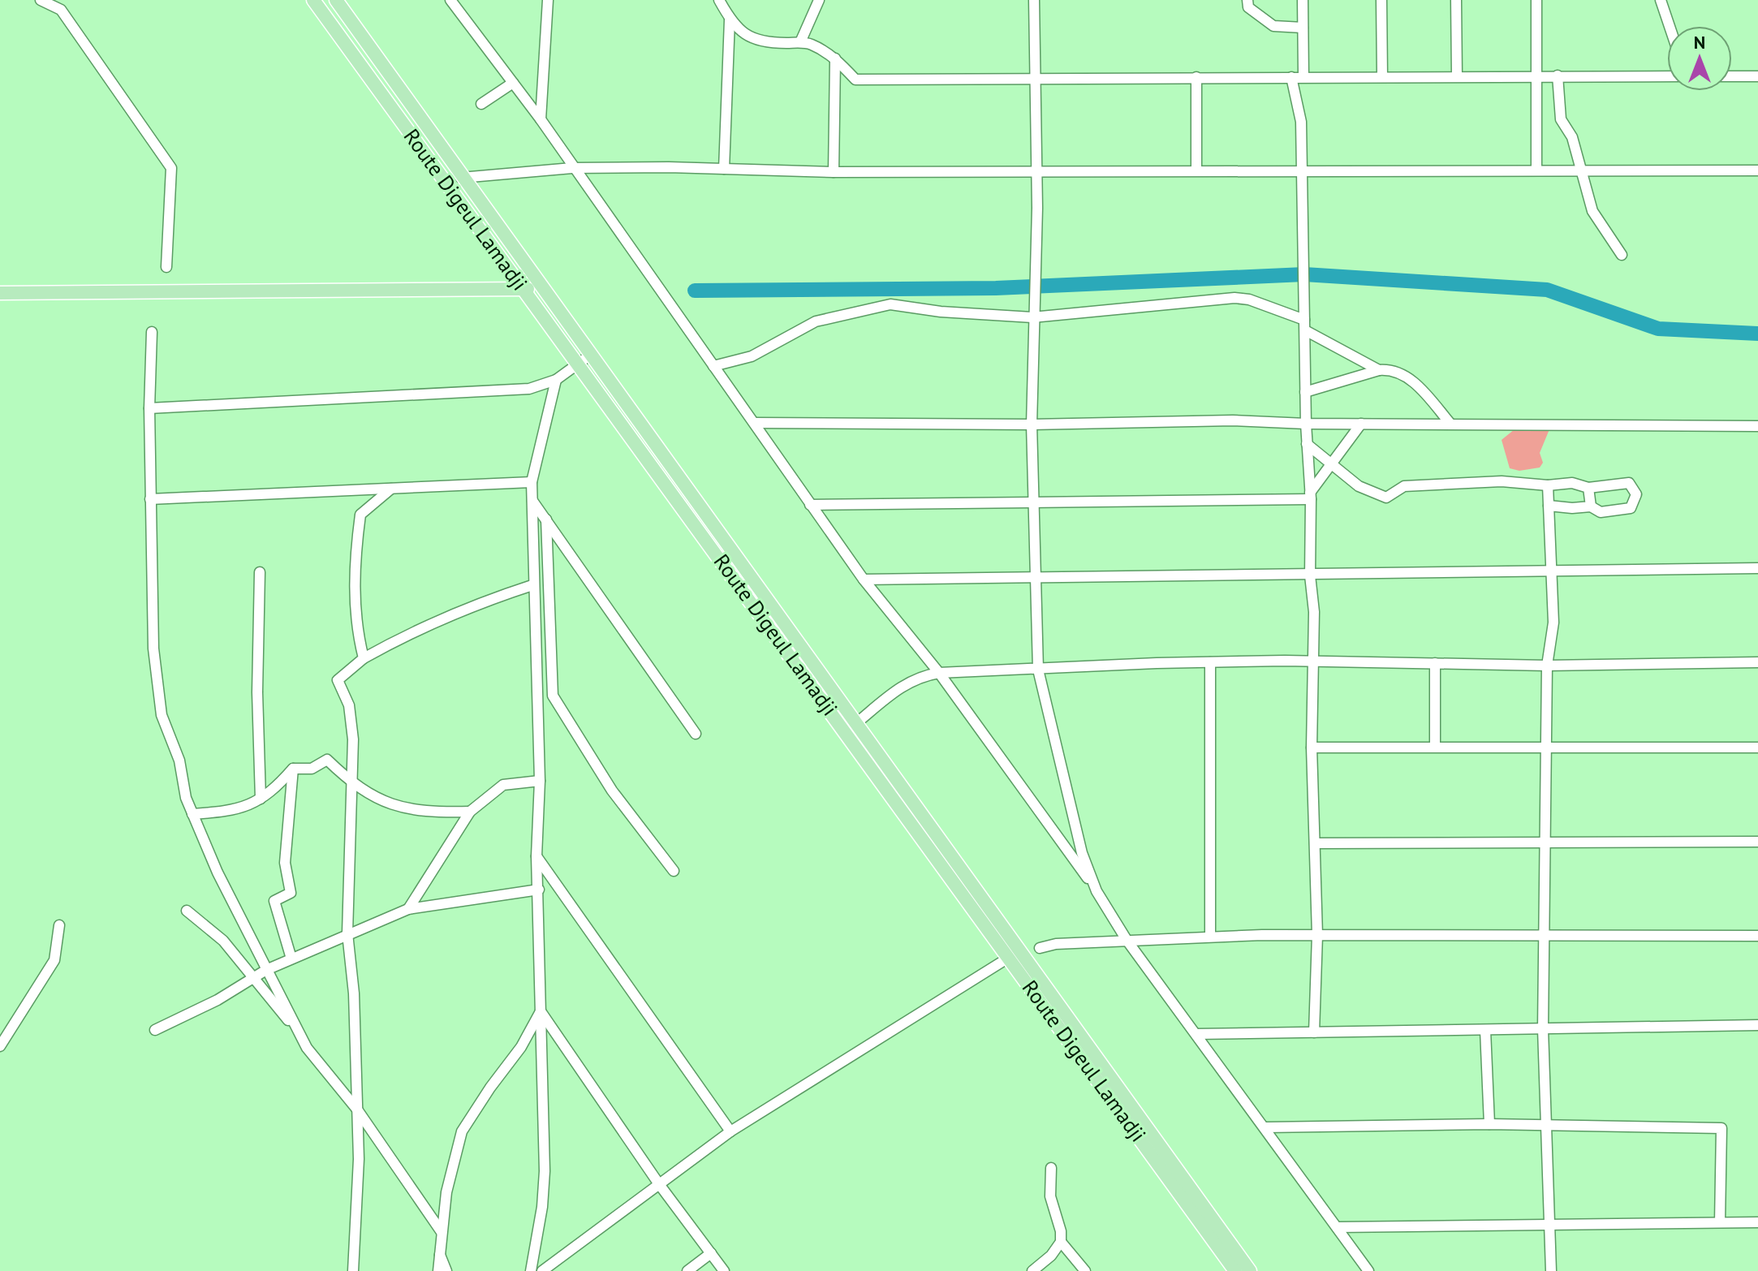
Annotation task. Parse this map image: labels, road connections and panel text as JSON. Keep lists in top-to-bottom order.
{
  "streets": {
    "main road": ["Route Digeul Lamadji"]
  },
  "north": "top"
}
